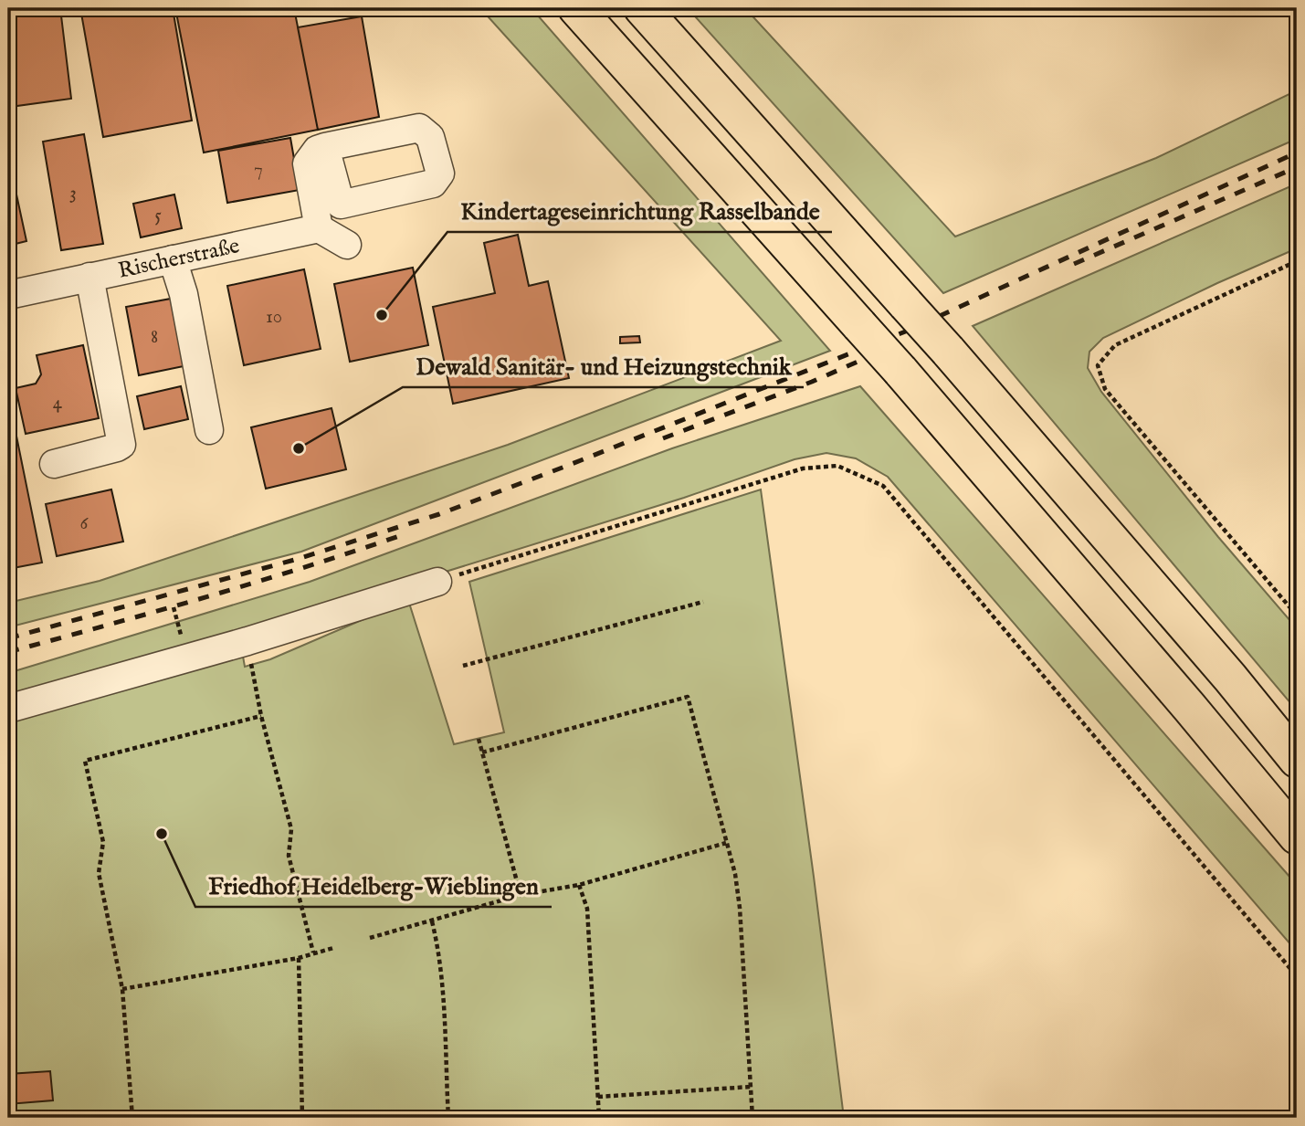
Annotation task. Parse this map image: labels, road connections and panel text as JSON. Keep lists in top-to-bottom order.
{
  "streets": {
    "street": ["Rischerstraße"]
  },
  "places": ["Kindertageseinrichtung Rasselbande", "Dewald Sanitär- und Heizungstechnik", "Friedhof Heidelberg-Wieblingen"],
  "house_numbers": [
    "7",
    "3",
    "5",
    "10",
    "8",
    "4",
    "6"
  ]
}
